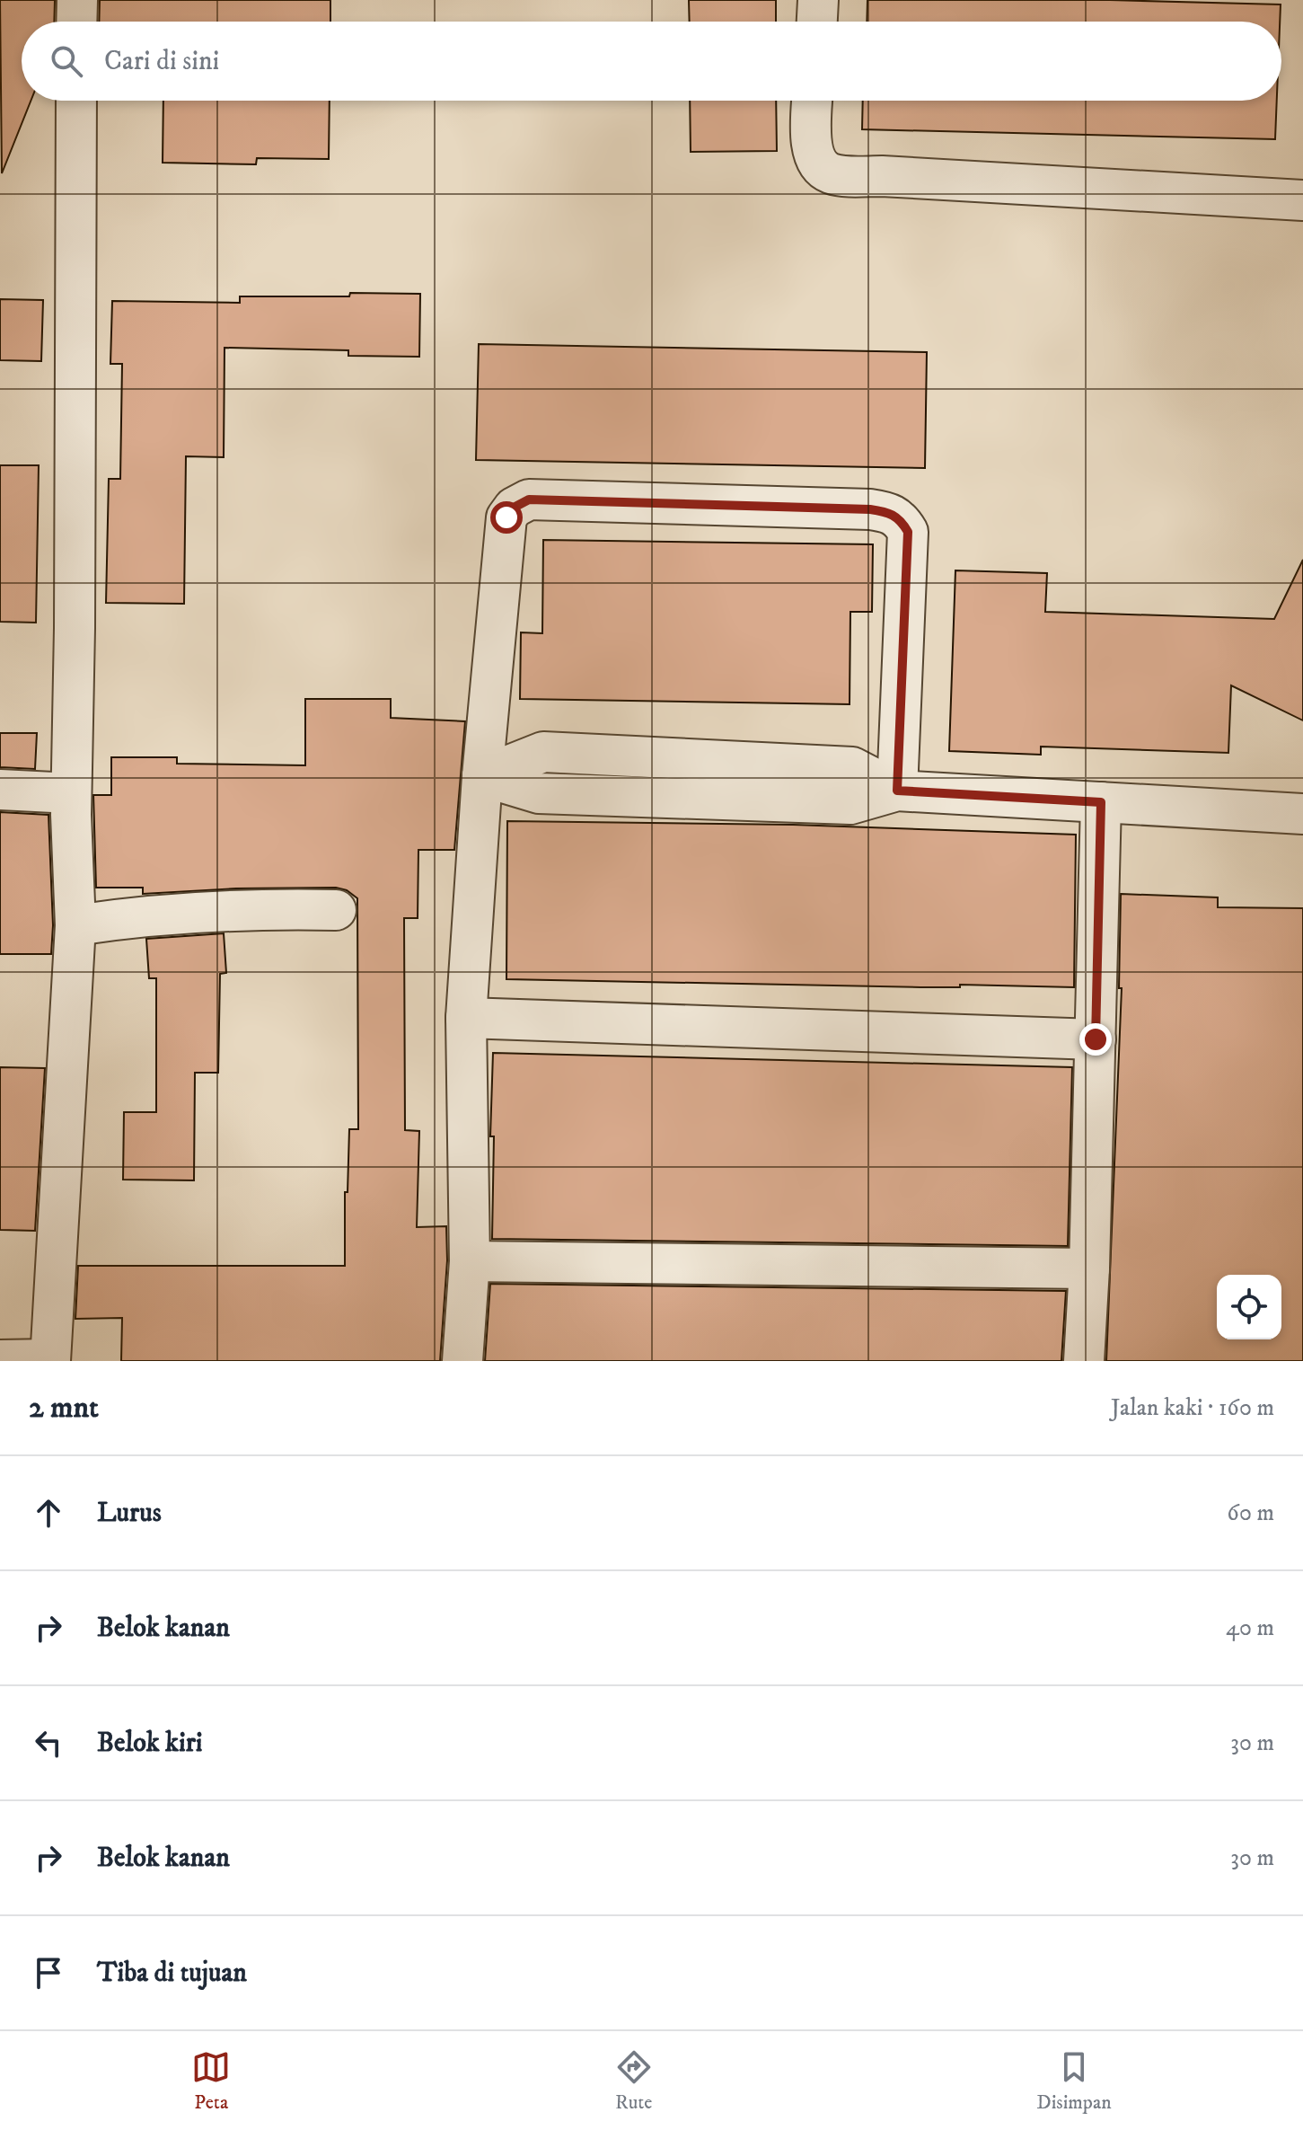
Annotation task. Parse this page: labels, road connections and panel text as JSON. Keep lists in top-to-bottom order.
{
  "page": {
    "search": "Cari di sini",
    "heading": ["2 mnt", "Jalan kaki · 160 m"],
    "list": [
      ["Lurus", "60 m"],
      ["Belok kanan", "40 m"],
      ["Belok kiri", "30 m"],
      ["Belok kanan", "30 m"],
      "Tiba di tujuan"
    ],
    "nav": ["Peta", "Rute", "Disimpan"]
  }
}
